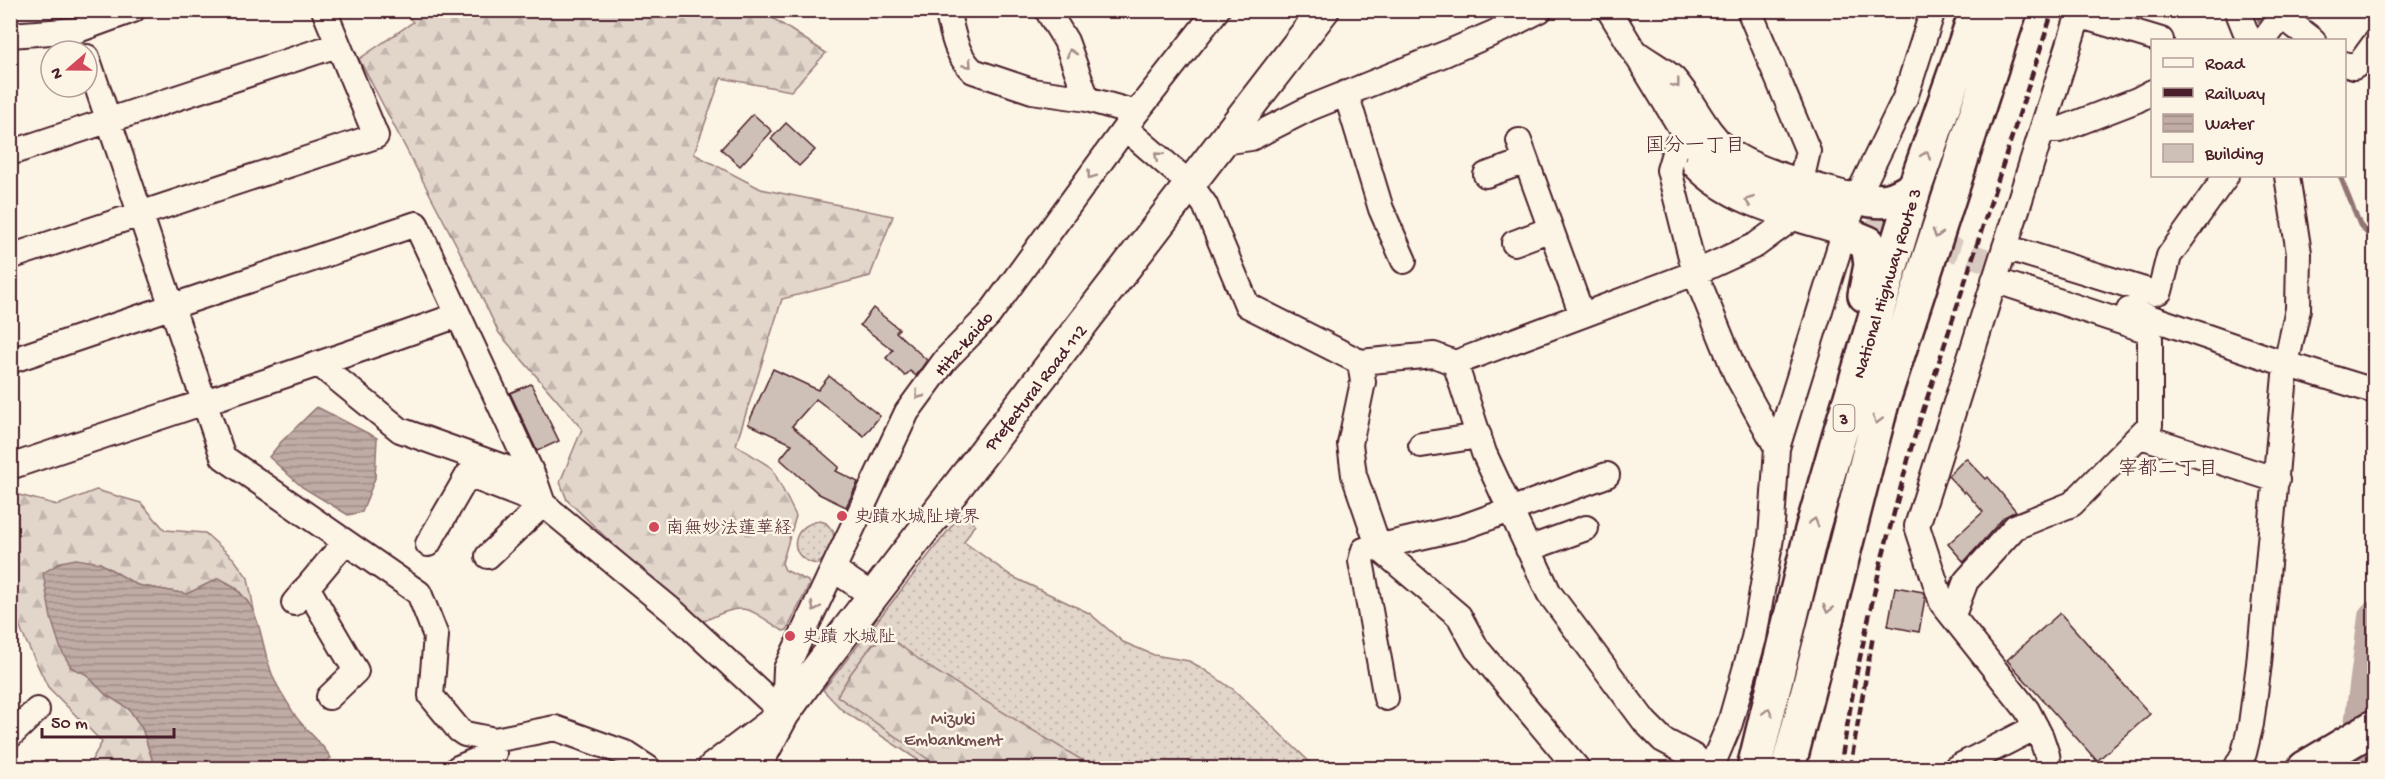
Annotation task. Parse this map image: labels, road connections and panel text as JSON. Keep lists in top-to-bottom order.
{
  "streets": {
    "highway": ["National Highway Route 3", "3"],
    "main road": ["Prefectural Road 112"],
    "street": ["Hita-kaido"]
  },
  "crossings": [
    ["National Highway Route 3", "3"],
    ["Hita-kaido", "Prefectural Road 112"]
  ],
  "one_way": ["Hita-kaido"],
  "districts": ["国分一丁目", "宰都二丁目"],
  "parks": ["Mizuki Embankment"],
  "places": ["史蹟水城阯境界", "南無妙法蓮華経", "史蹟 水城阯"],
  "legend": [
    "Road",
    "Railway",
    "Water",
    "Building"
  ],
  "scale_bar": "50 m",
  "north": "left"
}
